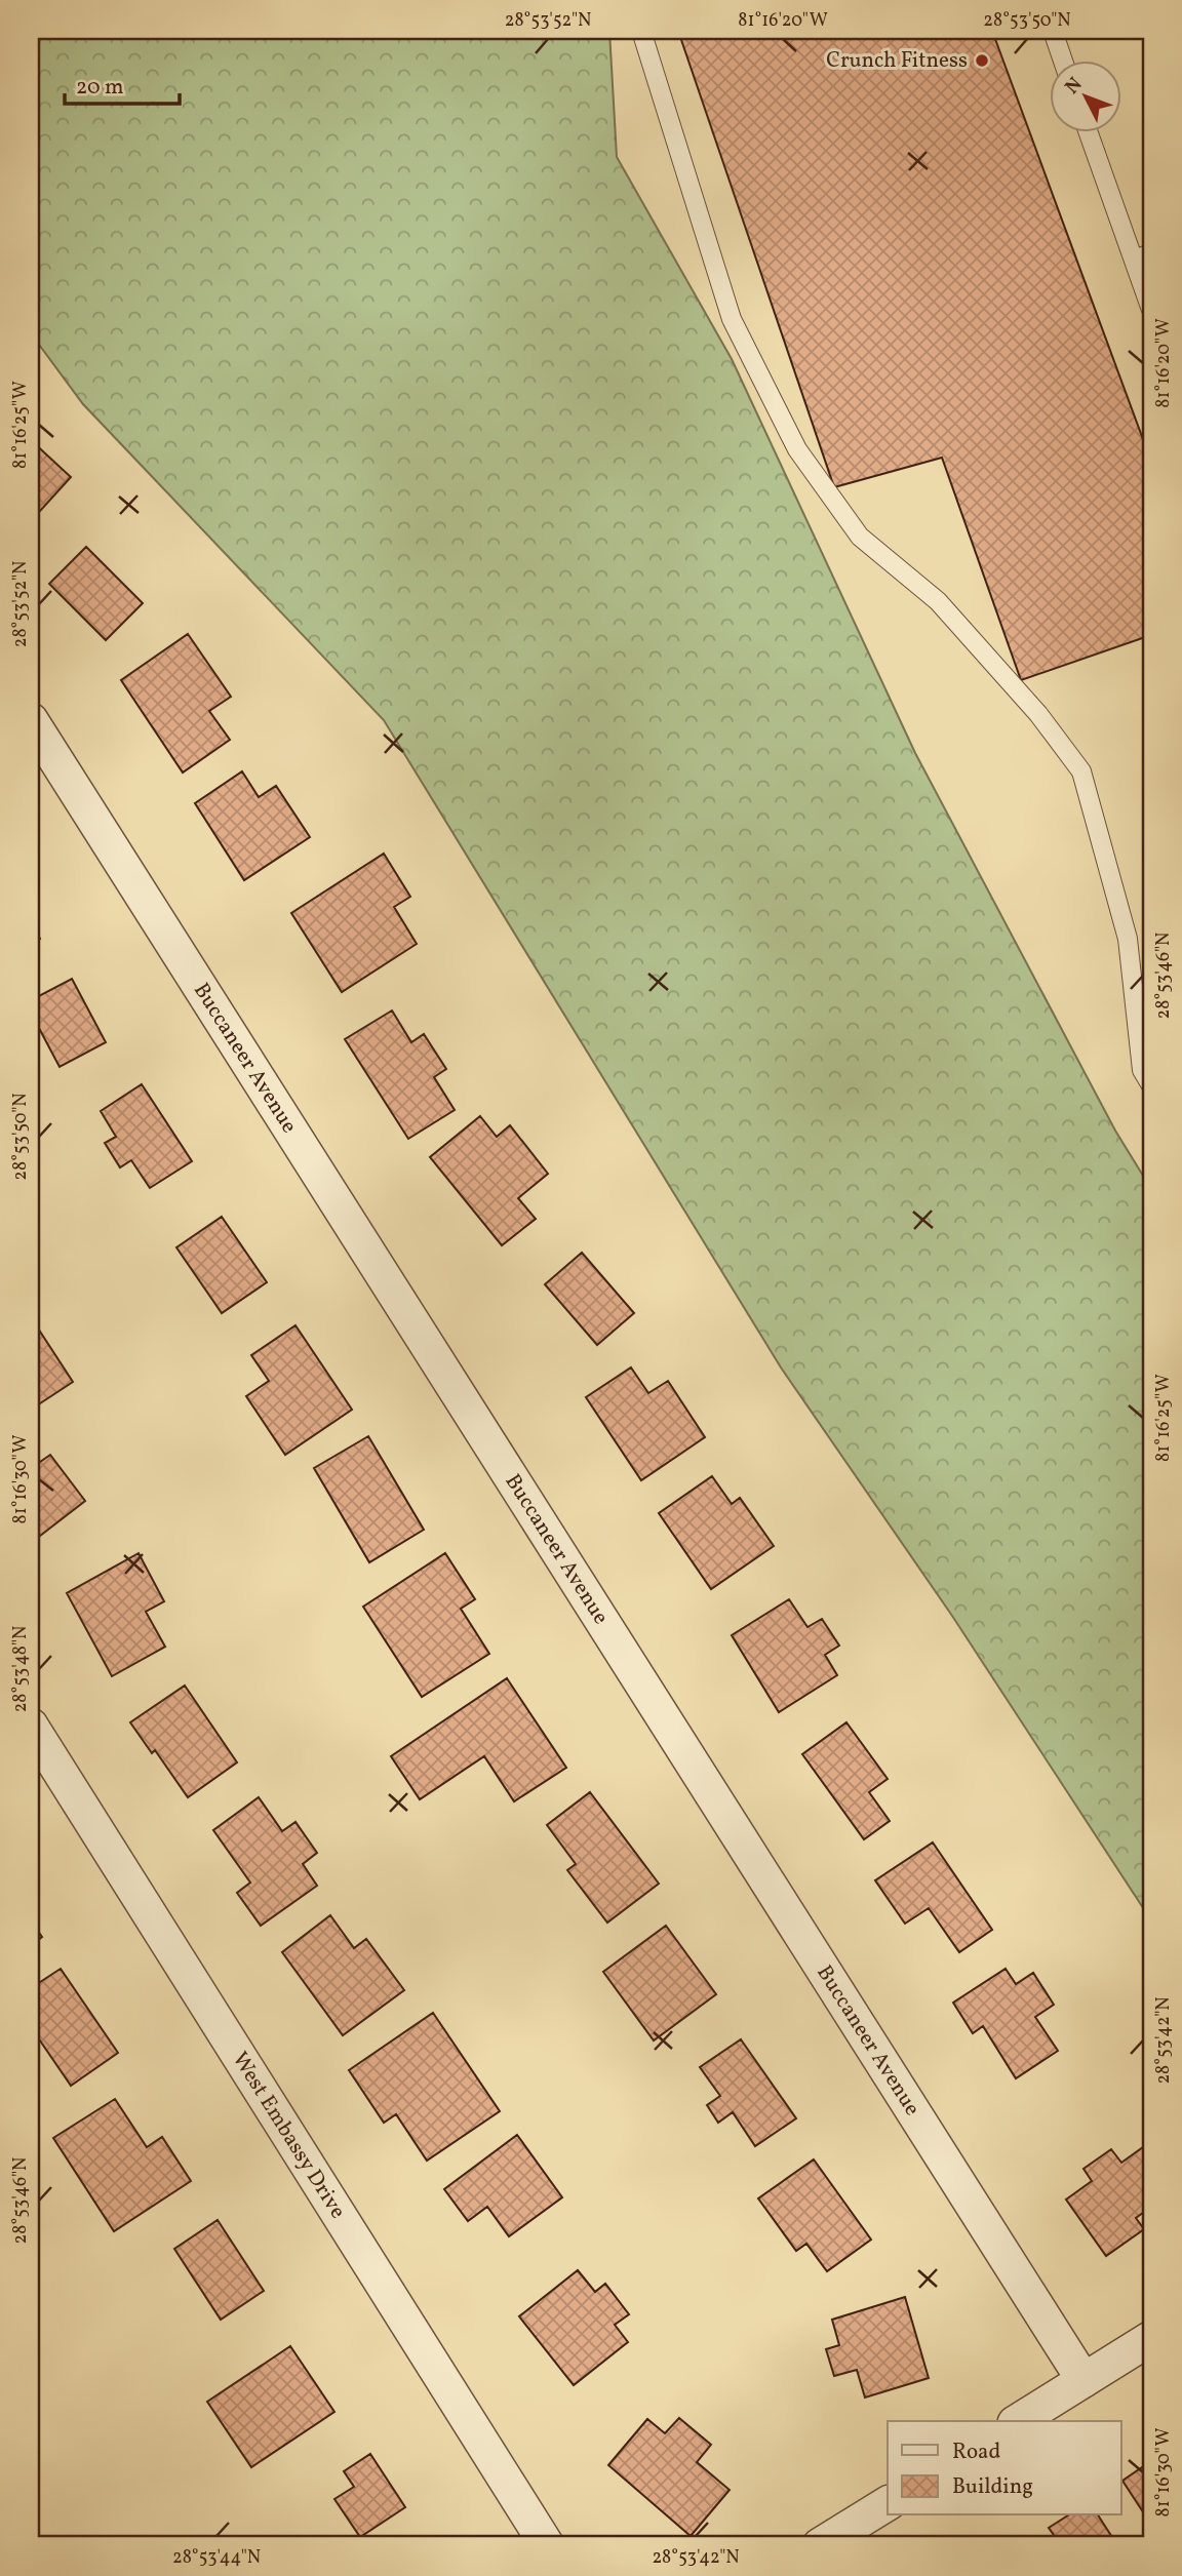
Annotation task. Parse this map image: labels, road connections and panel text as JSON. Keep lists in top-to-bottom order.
{
  "streets": {
    "street": ["Buccaneer Avenue", "West Embassy Drive"]
  },
  "places": ["Crunch Fitness"],
  "legend": ["Road", "Building"],
  "scale_bar": "20 m",
  "north": "top left",
  "coordinates": [
    "28°53'52\"N",
    "81°16'20\"W",
    "28°53'50\"N",
    "81°16'25\"W",
    "28°53'46\"N",
    "81°16'30\"W",
    "28°53'48\"N",
    "28°53'42\"N",
    "28°53'44\"N"
  ]
}
